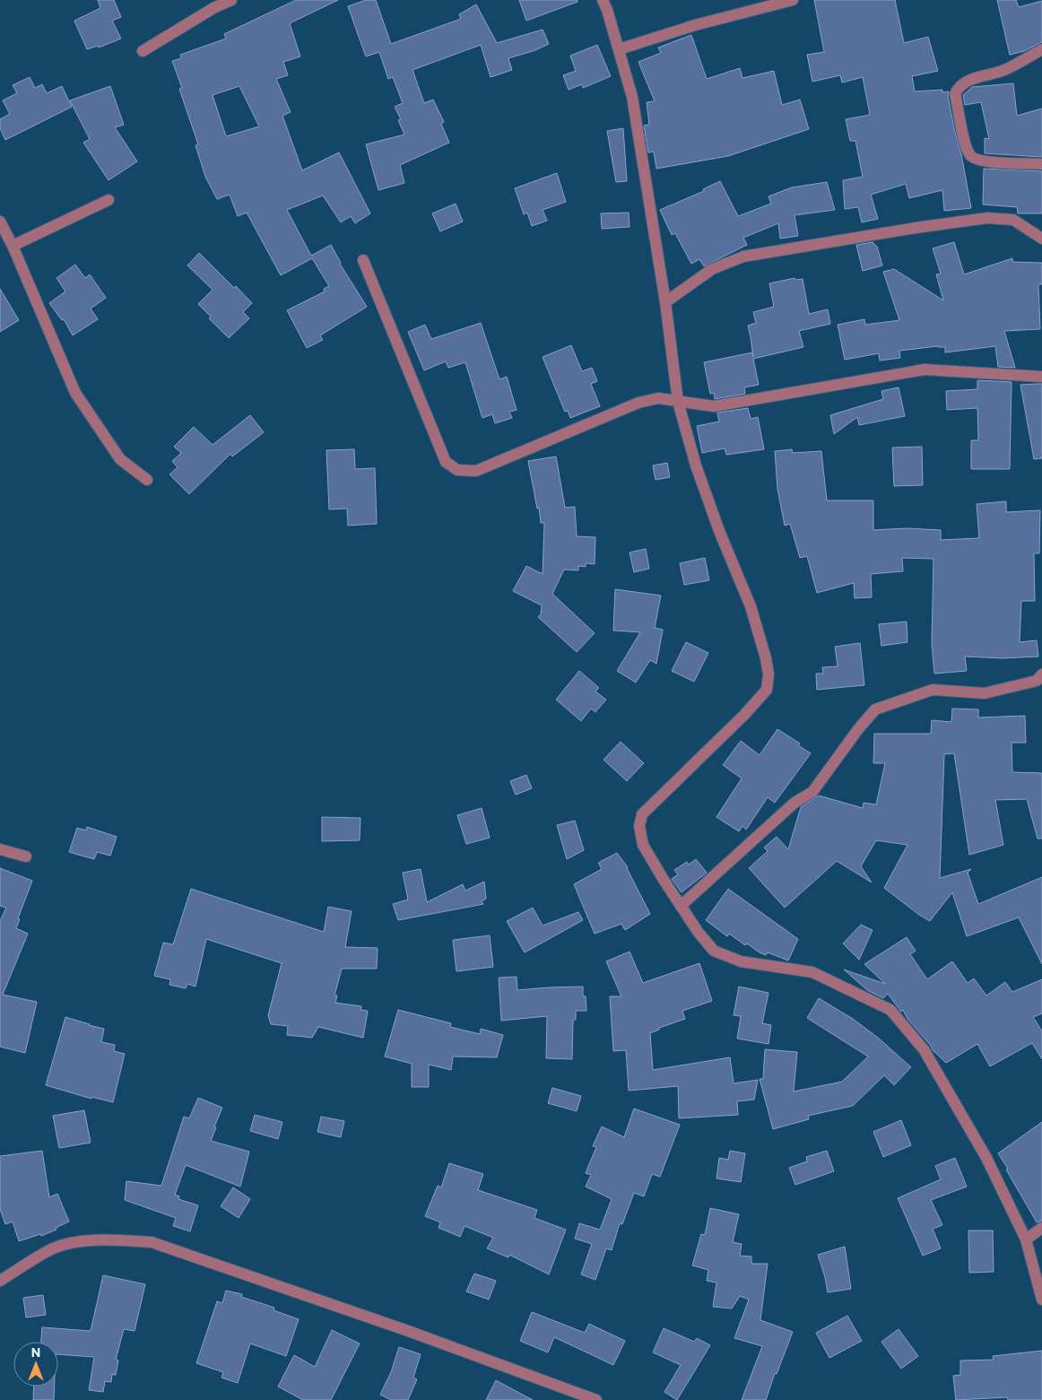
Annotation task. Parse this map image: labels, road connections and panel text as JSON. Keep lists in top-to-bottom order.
{
  "north": "top"
}
